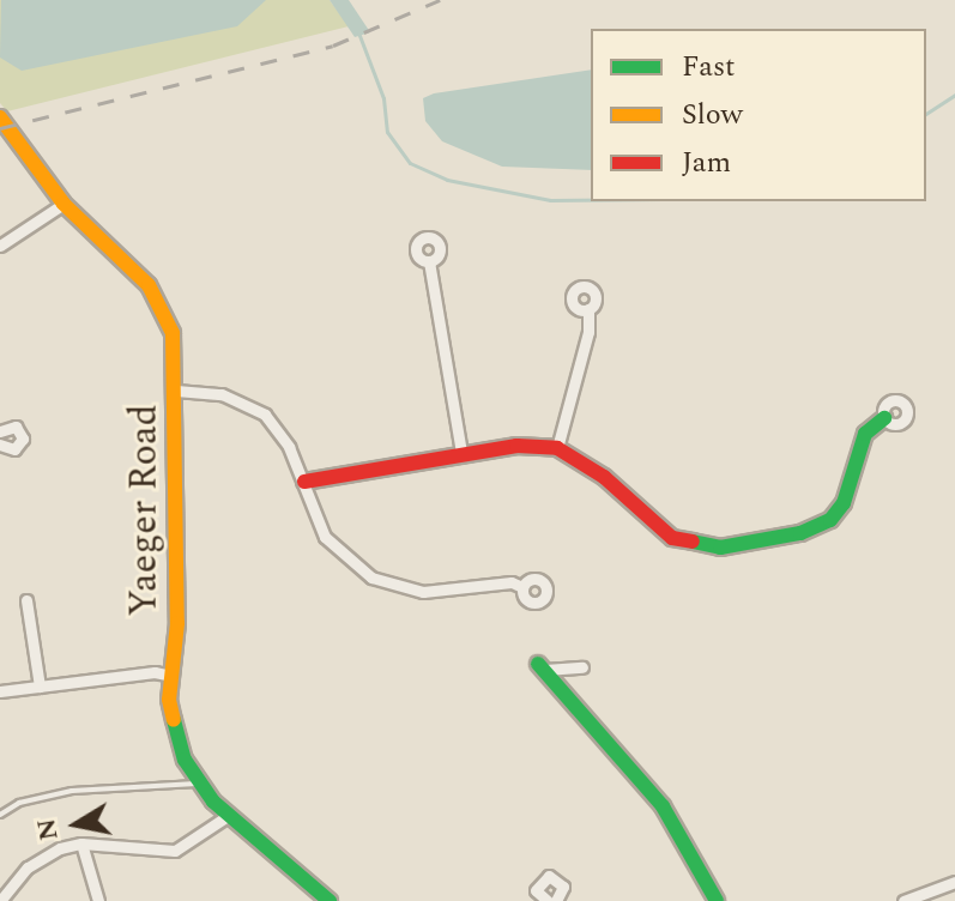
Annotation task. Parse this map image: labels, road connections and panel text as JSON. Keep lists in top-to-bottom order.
{
  "streets": {
    "street": ["Yaeger Road"]
  },
  "legend": ["Fast", "Slow", "Jam"],
  "north": "left"
}
